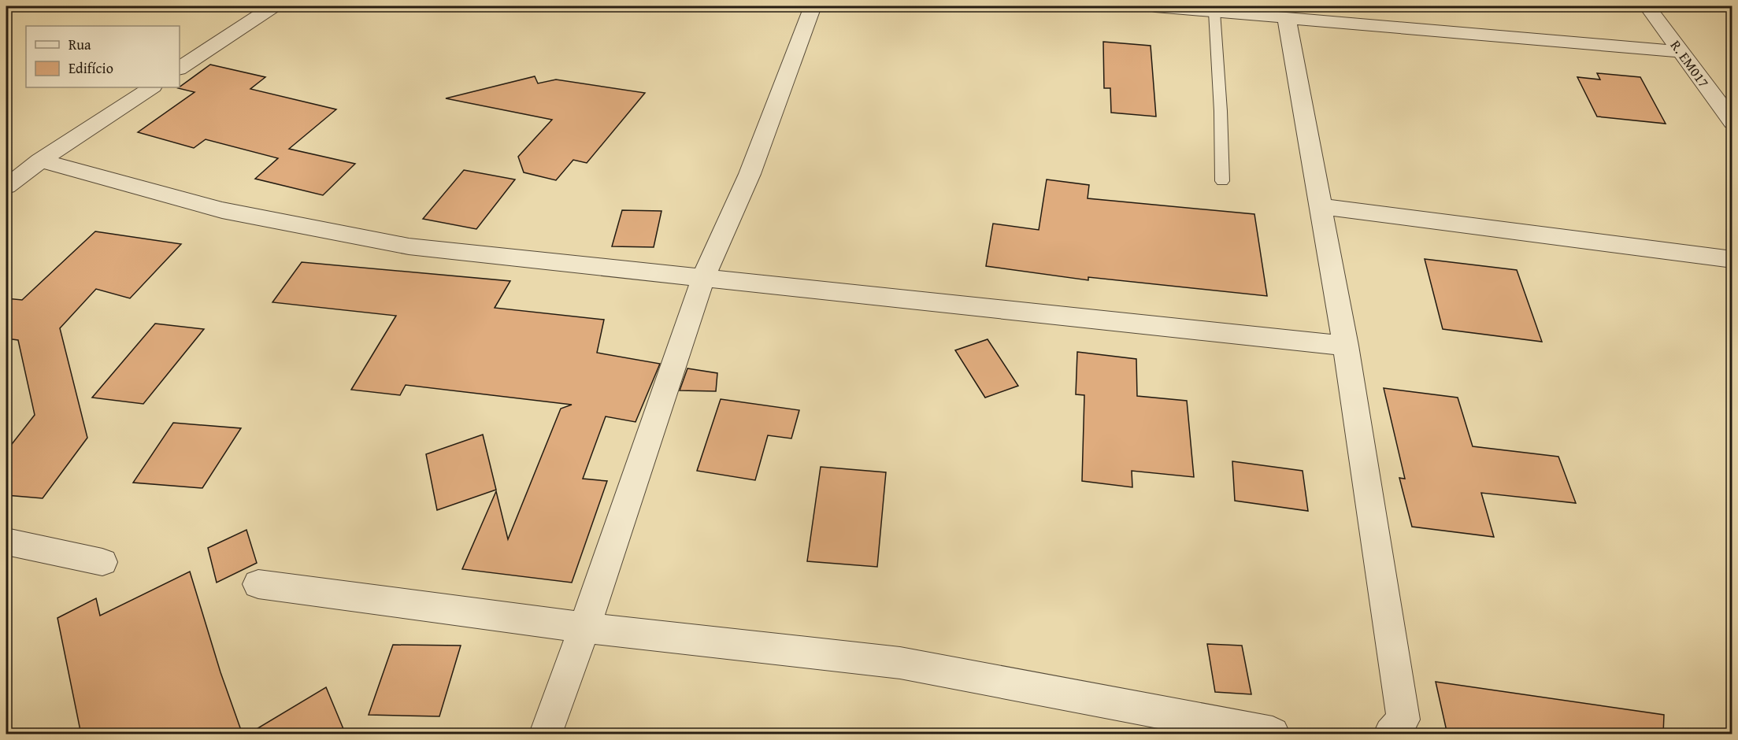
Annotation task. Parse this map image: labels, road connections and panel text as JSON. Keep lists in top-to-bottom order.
{
  "streets": {
    "street": ["R. EM017"]
  },
  "legend": ["Rua", "Edifício"]
}
